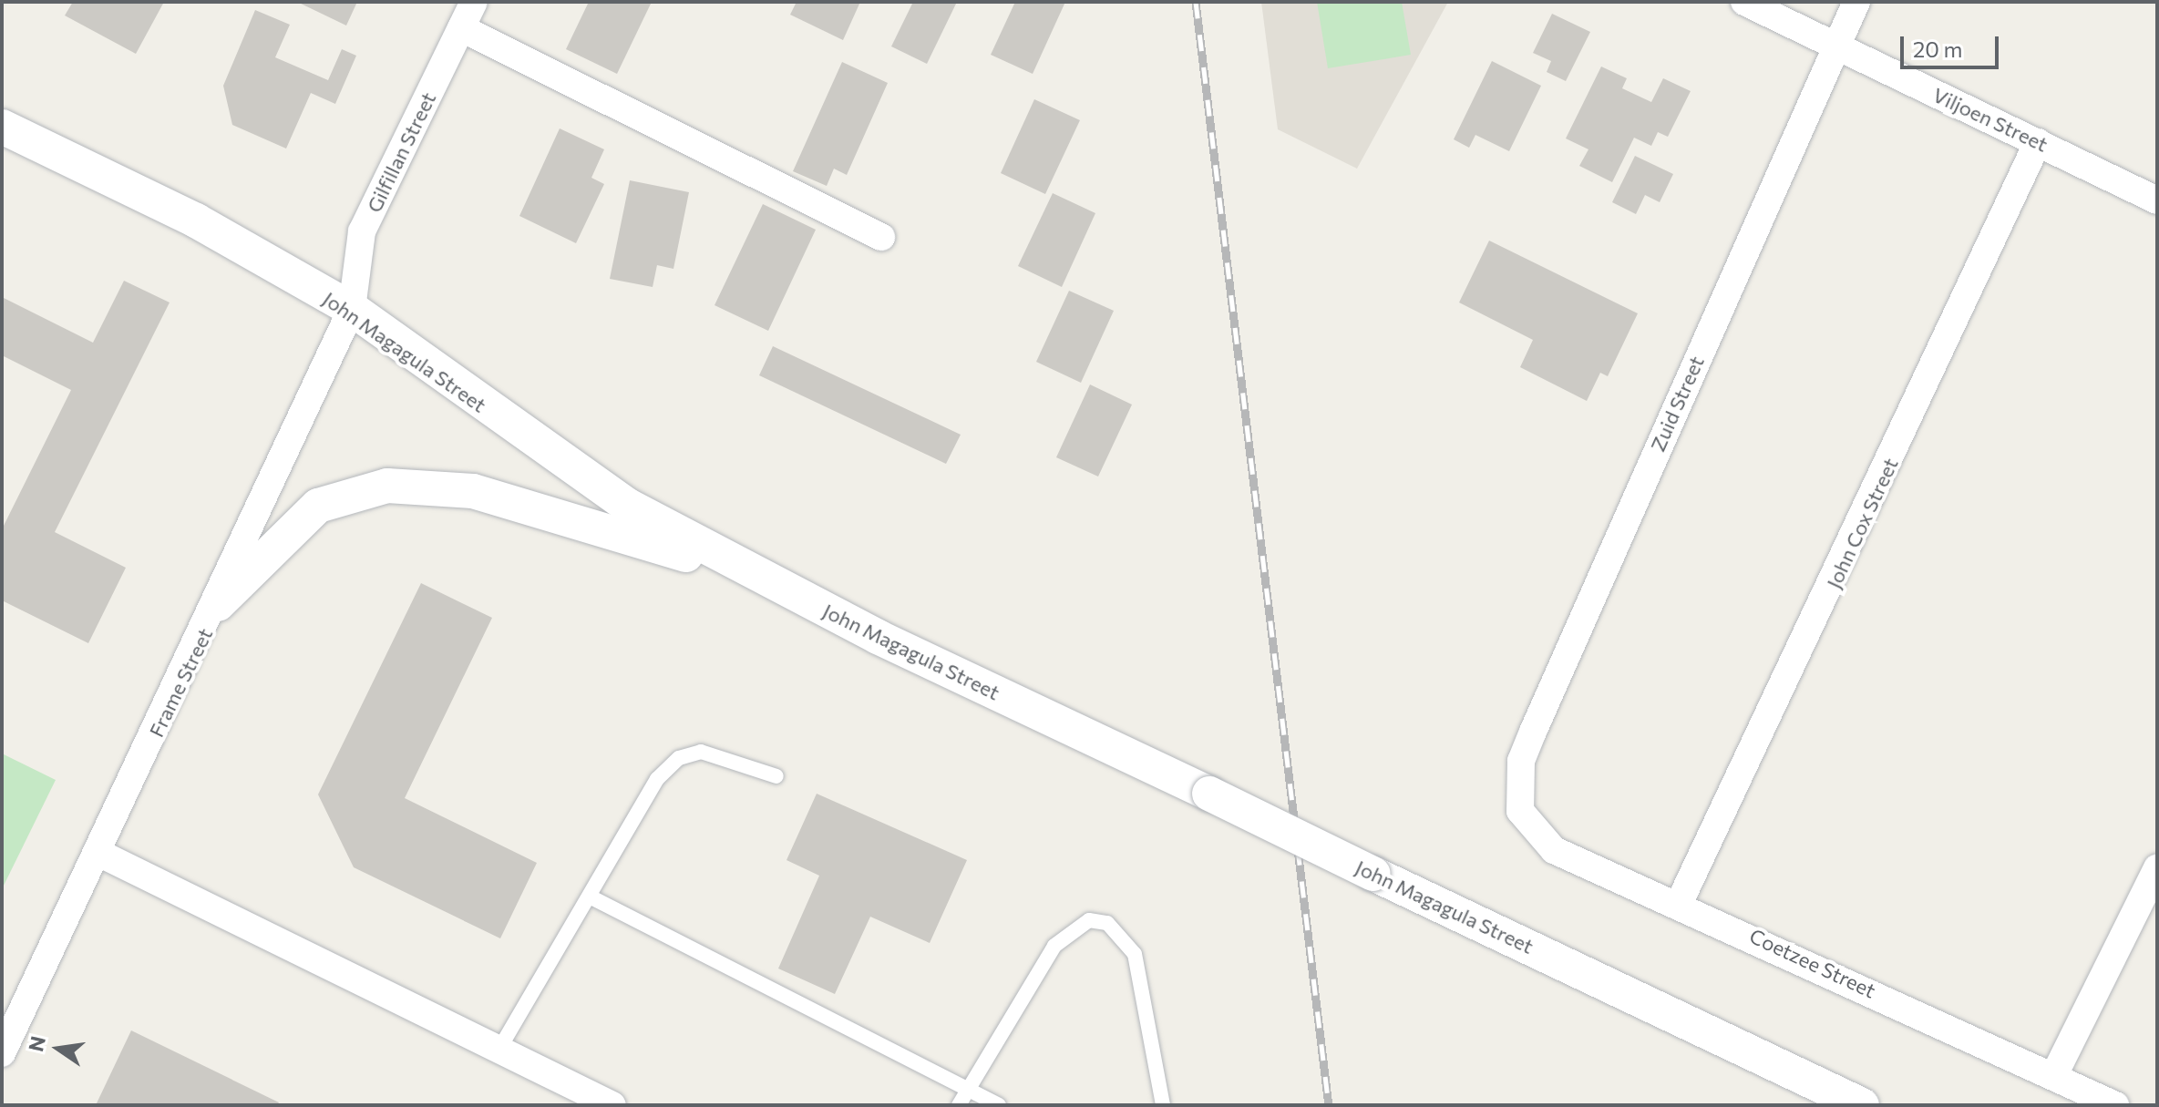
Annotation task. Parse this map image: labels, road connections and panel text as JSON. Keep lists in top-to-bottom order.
{
  "streets": {
    "street": [
      "Viljoen Street",
      "Gilfillan Street",
      "John Magagula Street",
      "Zuid Street",
      "John Cox Street",
      "Frame Street",
      "Coetzee Street"
    ]
  },
  "crossings": [
    ["Viljoen Street", "Zuid Street"],
    ["Viljoen Street", "John Cox Street"],
    ["Gilfillan Street", "John Magagula Street"],
    ["Gilfillan Street", "Frame Street"],
    ["John Magagula Street", "Frame Street"],
    ["Zuid Street", "Coetzee Street"],
    ["John Cox Street", "Coetzee Street"]
  ],
  "scale_bar": "20 m",
  "north": "left"
}
